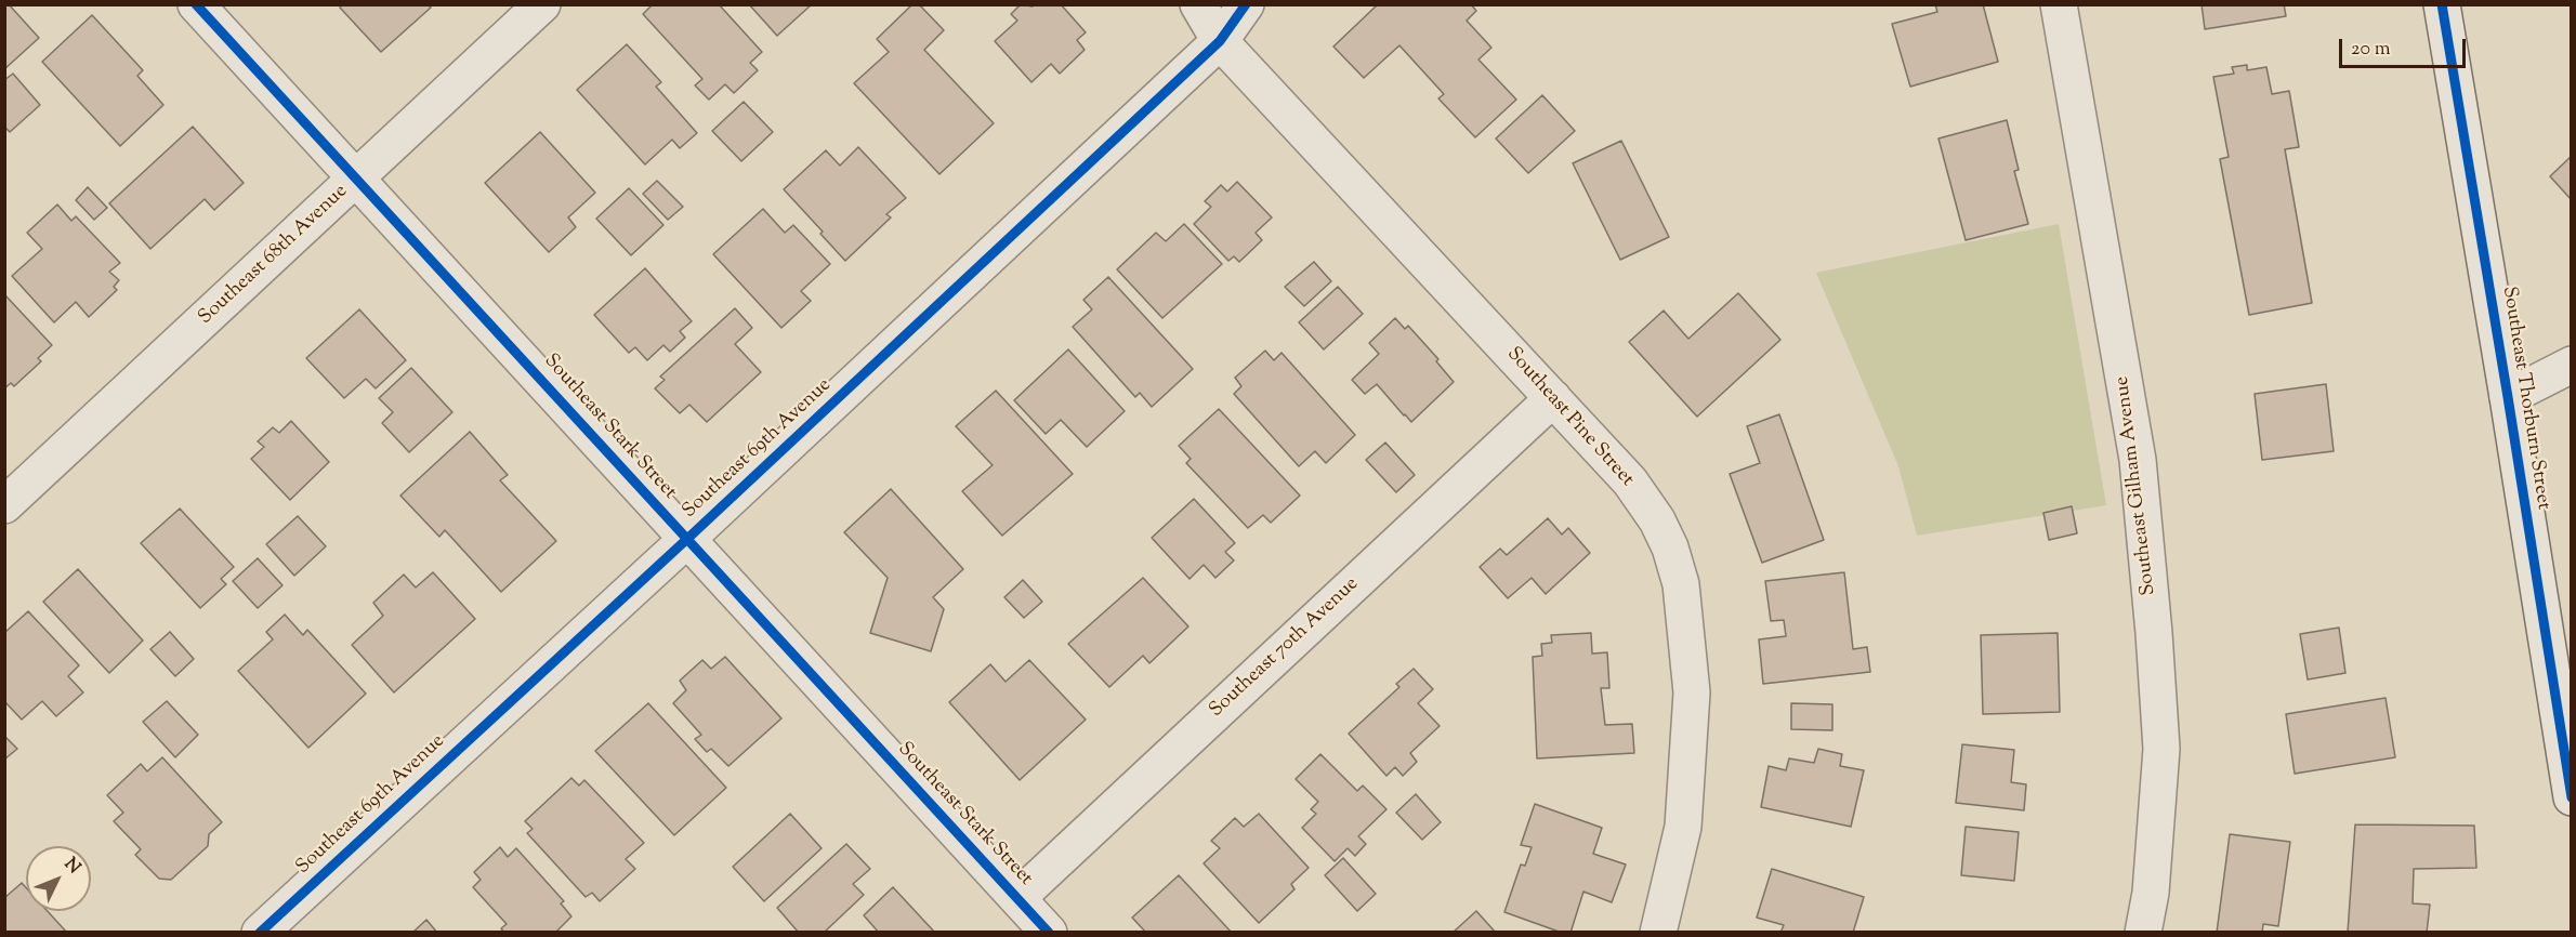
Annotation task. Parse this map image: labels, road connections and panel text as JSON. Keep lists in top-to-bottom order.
{
  "streets": {
    "street": [
      "Southeast 68th Avenue",
      "Southeast Thorburn Street",
      "Southeast Pine Street",
      "Southeast Stark Street",
      "Southeast 69th Avenue",
      "Southeast Gilham Avenue",
      "Southeast 70th Avenue"
    ]
  },
  "crossings": [
    ["Southeast 68th Avenue", "Southeast Stark Street"],
    ["Southeast Pine Street", "Southeast 69th Avenue"],
    ["Southeast Pine Street", "Southeast 70th Avenue"],
    ["Southeast Stark Street", "Southeast 69th Avenue"],
    ["Southeast Stark Street", "Southeast 70th Avenue"]
  ],
  "scale_bar": "20 m",
  "north": "top right"
}
